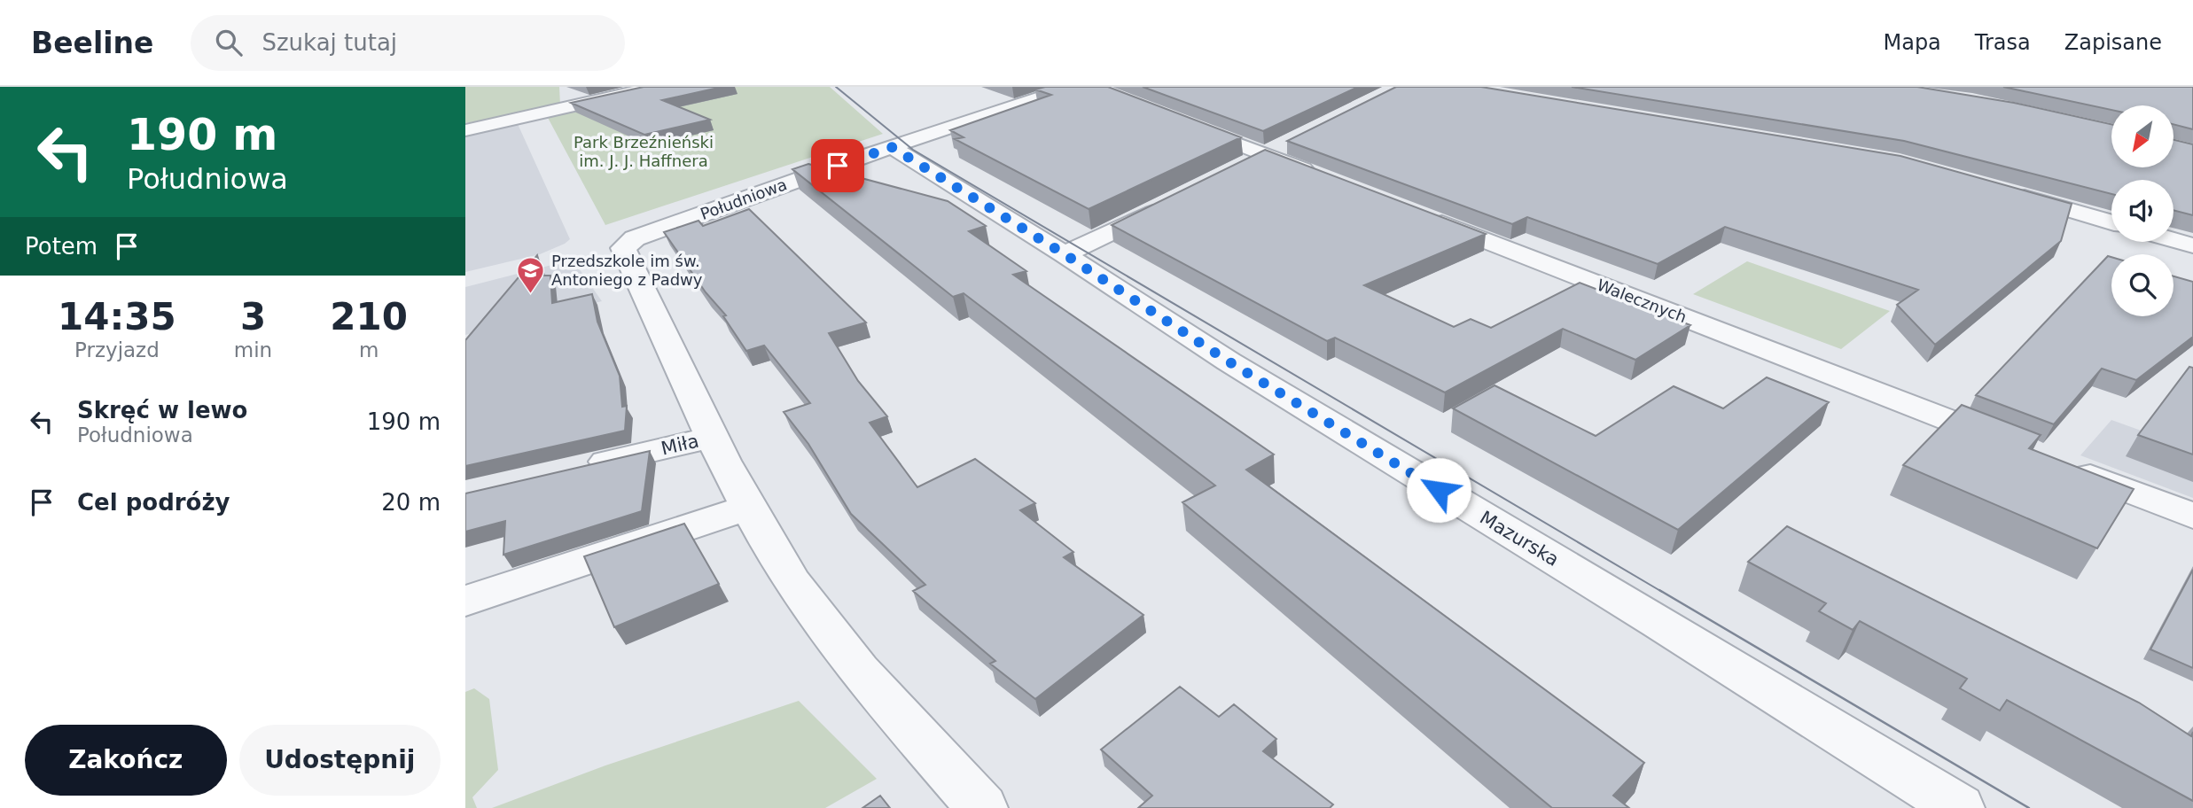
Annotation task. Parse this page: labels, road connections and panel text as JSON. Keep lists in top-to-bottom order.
{
  "streets": {
    "street": [
      "Południowa",
      "Walecznych",
      "Miła",
      "Mazurska"
    ]
  },
  "crossings": [
    ["Południowa", "Miła"],
    ["Południowa", "Mazurska"]
  ],
  "parks": ["Park Brzeźnieński im. J. J. Haffnera"],
  "places": {
    "school or university": ["Przedszkole im św. Antoniego z Padwy"]
  },
  "north": "bottom left",
  "page": {
    "header": "Beeline",
    "search": "Szukaj tutaj",
    "nav": ["Mapa", "Trasa", "Zapisane"],
    "turn": ["190 m", "Południowa"],
    "then": "Potem",
    "eta": [
      "14:35",
      "Przyjazd",
      "3",
      "min",
      "210",
      "m"
    ],
    "list": [
      {
        "name": "Skręć w lewo",
        "note": "Południowa",
        "value": "190 m"
      },
      {
        "name": "Cel podróży",
        "value": "20 m"
      }
    ],
    "buttons": ["Zakończ", "Udostępnij"]
  }
}
